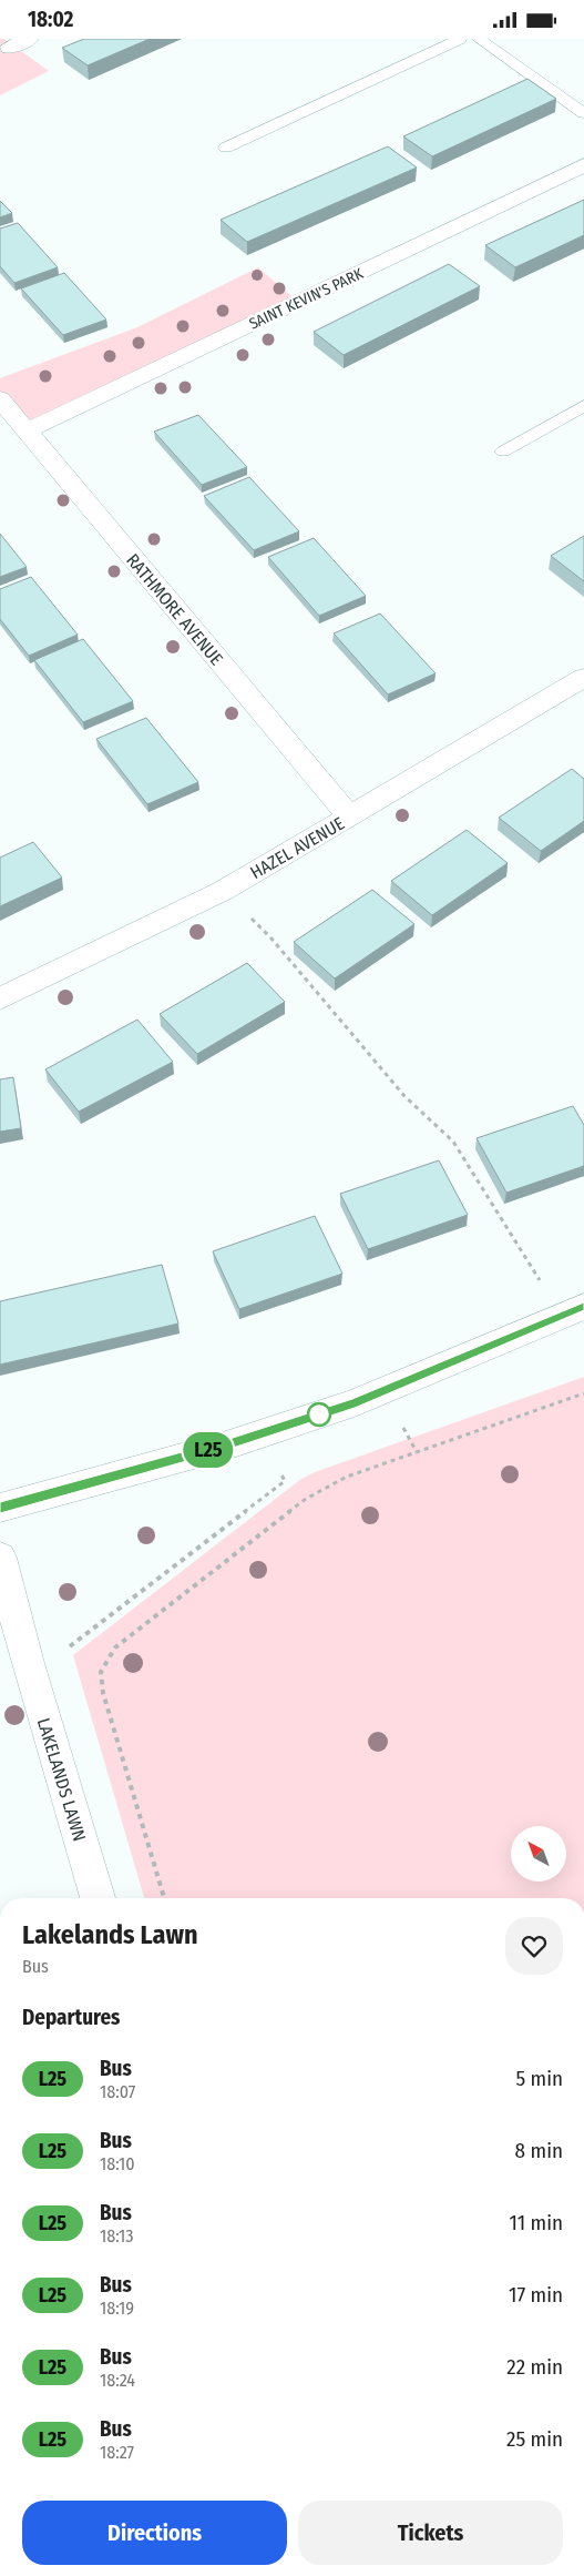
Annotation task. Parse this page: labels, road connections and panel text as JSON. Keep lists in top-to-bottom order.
{
  "streets": {
    "street": [
      "SAINT KEVIN'S PARK",
      "RATHMORE AVENUE",
      "HAZEL AVENUE",
      "LAKELANDS LAWN"
    ]
  },
  "crossings": [
    ["SAINT KEVIN'S PARK", "RATHMORE AVENUE"],
    ["RATHMORE AVENUE", "HAZEL AVENUE"]
  ],
  "lines": ["bus line L25"],
  "north": "top left",
  "page": {
    "status": "18:02",
    "on_map": "L25",
    "heading": [
      ["Lakelands Lawn", "Bus"],
      "Departures"
    ],
    "list": [
      {
        "mark": "L25",
        "name": "Bus",
        "note": "18:07",
        "value": "5 min"
      },
      {
        "mark": "L25",
        "name": "Bus",
        "note": "18:10",
        "value": "8 min"
      },
      {
        "mark": "L25",
        "name": "Bus",
        "note": "18:13",
        "value": "11 min"
      },
      {
        "mark": "L25",
        "name": "Bus",
        "note": "18:19",
        "value": "17 min"
      },
      {
        "mark": "L25",
        "name": "Bus",
        "note": "18:24",
        "value": "22 min"
      },
      {
        "mark": "L25",
        "name": "Bus",
        "note": "18:27",
        "value": "25 min"
      }
    ],
    "buttons": ["Directions", "Tickets"]
  }
}
